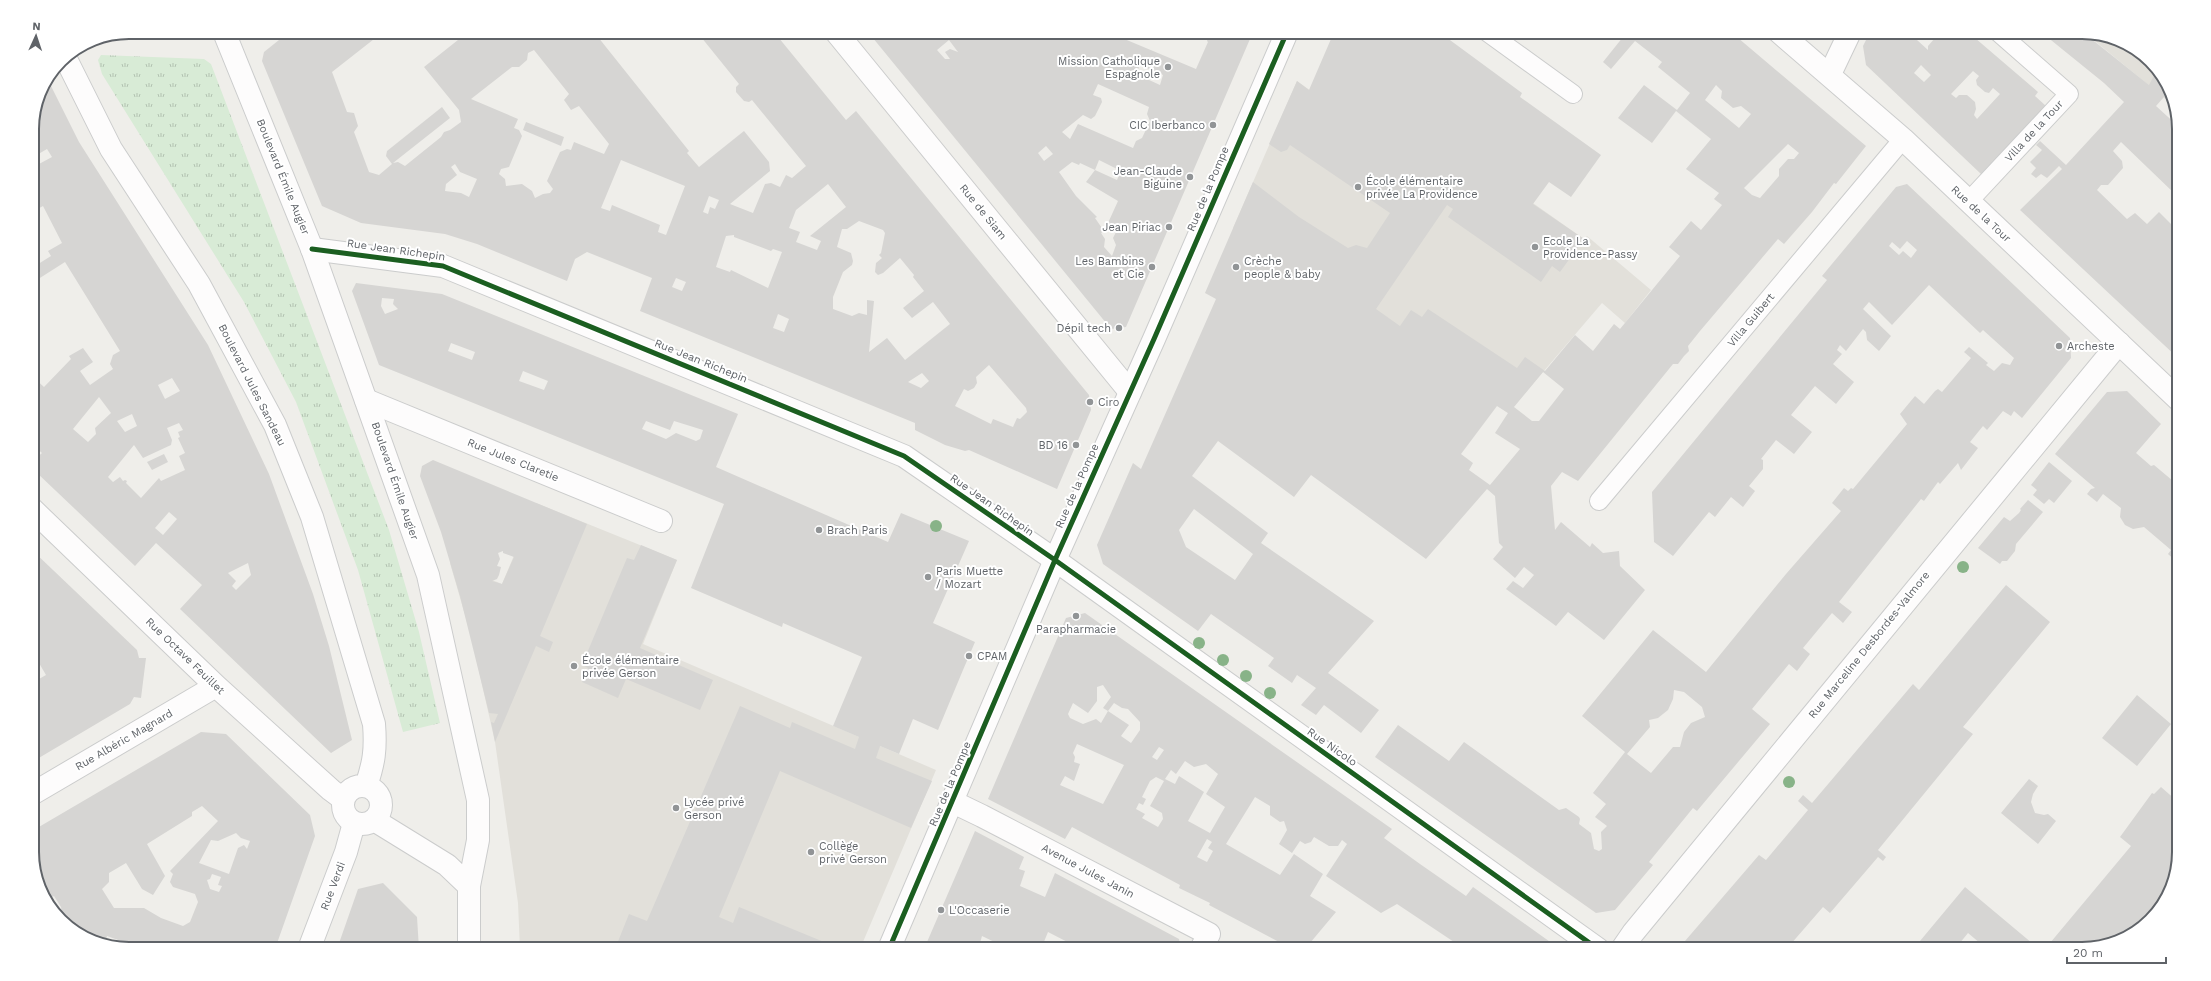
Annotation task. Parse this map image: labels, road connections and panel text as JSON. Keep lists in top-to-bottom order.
{
  "streets": {
    "street": [
      "Boulevard Émile Augier",
      "Rue de la Pompe",
      "Rue de Siam",
      "Rue de la Tour",
      "Rue Jean Richepin",
      "Boulevard Jules Sandeau",
      "Rue Jules Claretie",
      "Rue Marceline Desbordes-Valmore",
      "Rue Octave Feuillet",
      "Rue Albéric Magnard",
      "Rue Nicolo",
      "Avenue Jules Janin",
      "Rue Verdi"
    ],
    "lane": ["Villa de la Tour", "Villa Guibert"]
  },
  "crossings": [
    ["Villa de la Tour", "Rue de la Tour"],
    ["Boulevard Émile Augier", "Rue Jean Richepin"],
    ["Boulevard Émile Augier", "Rue Jules Claretie"],
    ["Rue de la Pompe", "Rue de Siam"],
    ["Rue de la Pompe", "Rue Jean Richepin"],
    ["Rue de la Pompe", "Rue Nicolo"],
    ["Rue de la Pompe", "Avenue Jules Janin"],
    ["Rue de la Tour", "Villa Guibert"],
    ["Rue de la Tour", "Rue Marceline Desbordes-Valmore"],
    ["Rue Jean Richepin", "Rue Nicolo"],
    ["Boulevard Jules Sandeau", "Rue Octave Feuillet"],
    ["Boulevard Jules Sandeau", "Rue Verdi"],
    ["Rue Octave Feuillet", "Rue Albéric Magnard"],
    ["Rue Octave Feuillet", "Rue Verdi"]
  ],
  "places": [
    "Mission Catholique Espagnole",
    "CIC Iberbanco",
    "Jean-Claude Biguine",
    "École élémentaire privée La Providence",
    "Jean Piriac",
    "Ecole La Providence-Passy",
    "Les Bambins et Cie",
    "Crèche people & baby",
    "Dépil tech",
    "Archeste",
    "Ciro",
    "BD 16",
    "Brach Paris",
    "Paris Muette / Mozart",
    "Parapharmacie",
    "CPAM",
    "École élémentaire privée Gerson",
    "Lycée privé Gerson",
    "Collège privé Gerson",
    "L'Occaserie"
  ],
  "scale_bar": "20 m",
  "north": "top"
}
